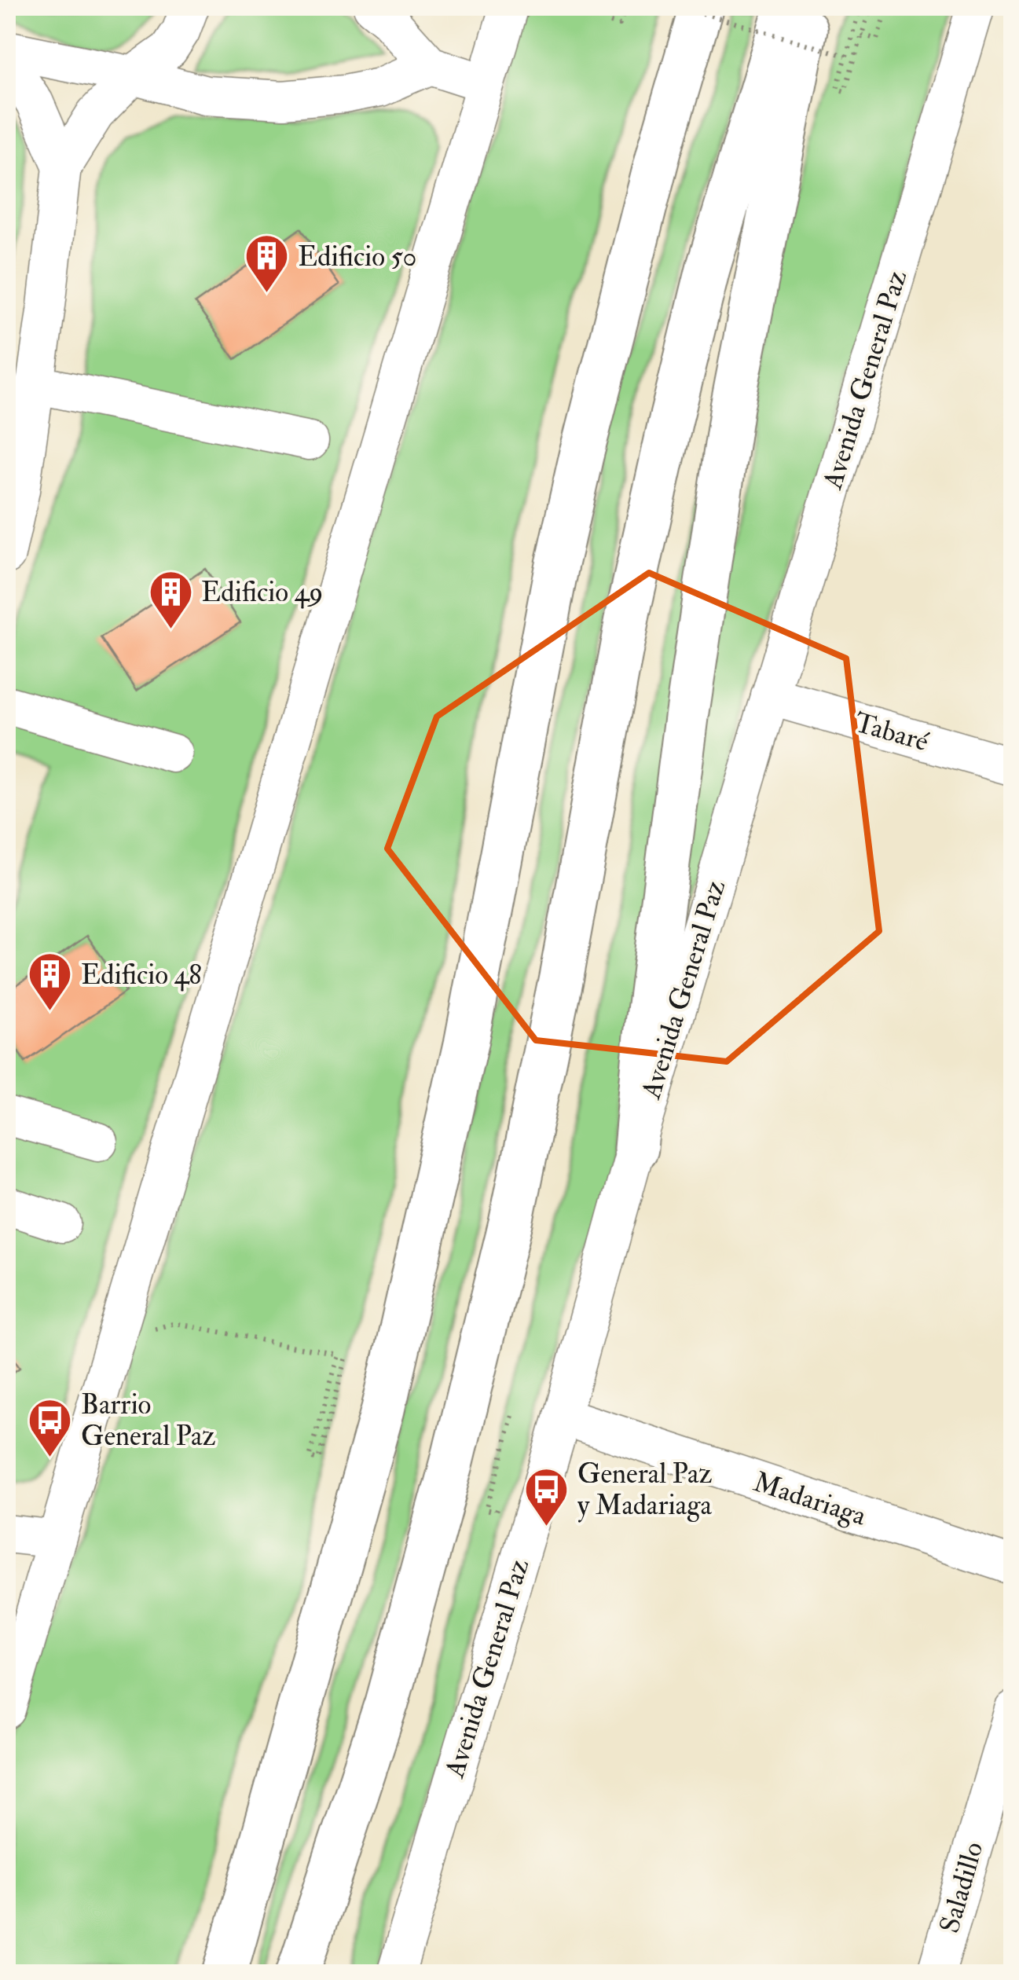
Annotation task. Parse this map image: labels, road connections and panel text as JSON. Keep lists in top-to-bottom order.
{
  "streets": {
    "street": [
      "Avenida General Paz",
      "Tabaré",
      "Madariaga",
      "Saladillo"
    ]
  },
  "crossings": [
    ["Avenida General Paz", "Tabaré"],
    ["Avenida General Paz", "Madariaga"]
  ],
  "places": {
    "building": ["Edificio 50", "Edificio 49", "Edificio 48"],
    "bus stop": ["Barrio General Paz", "General Paz y Madariaga"]
  }
}
